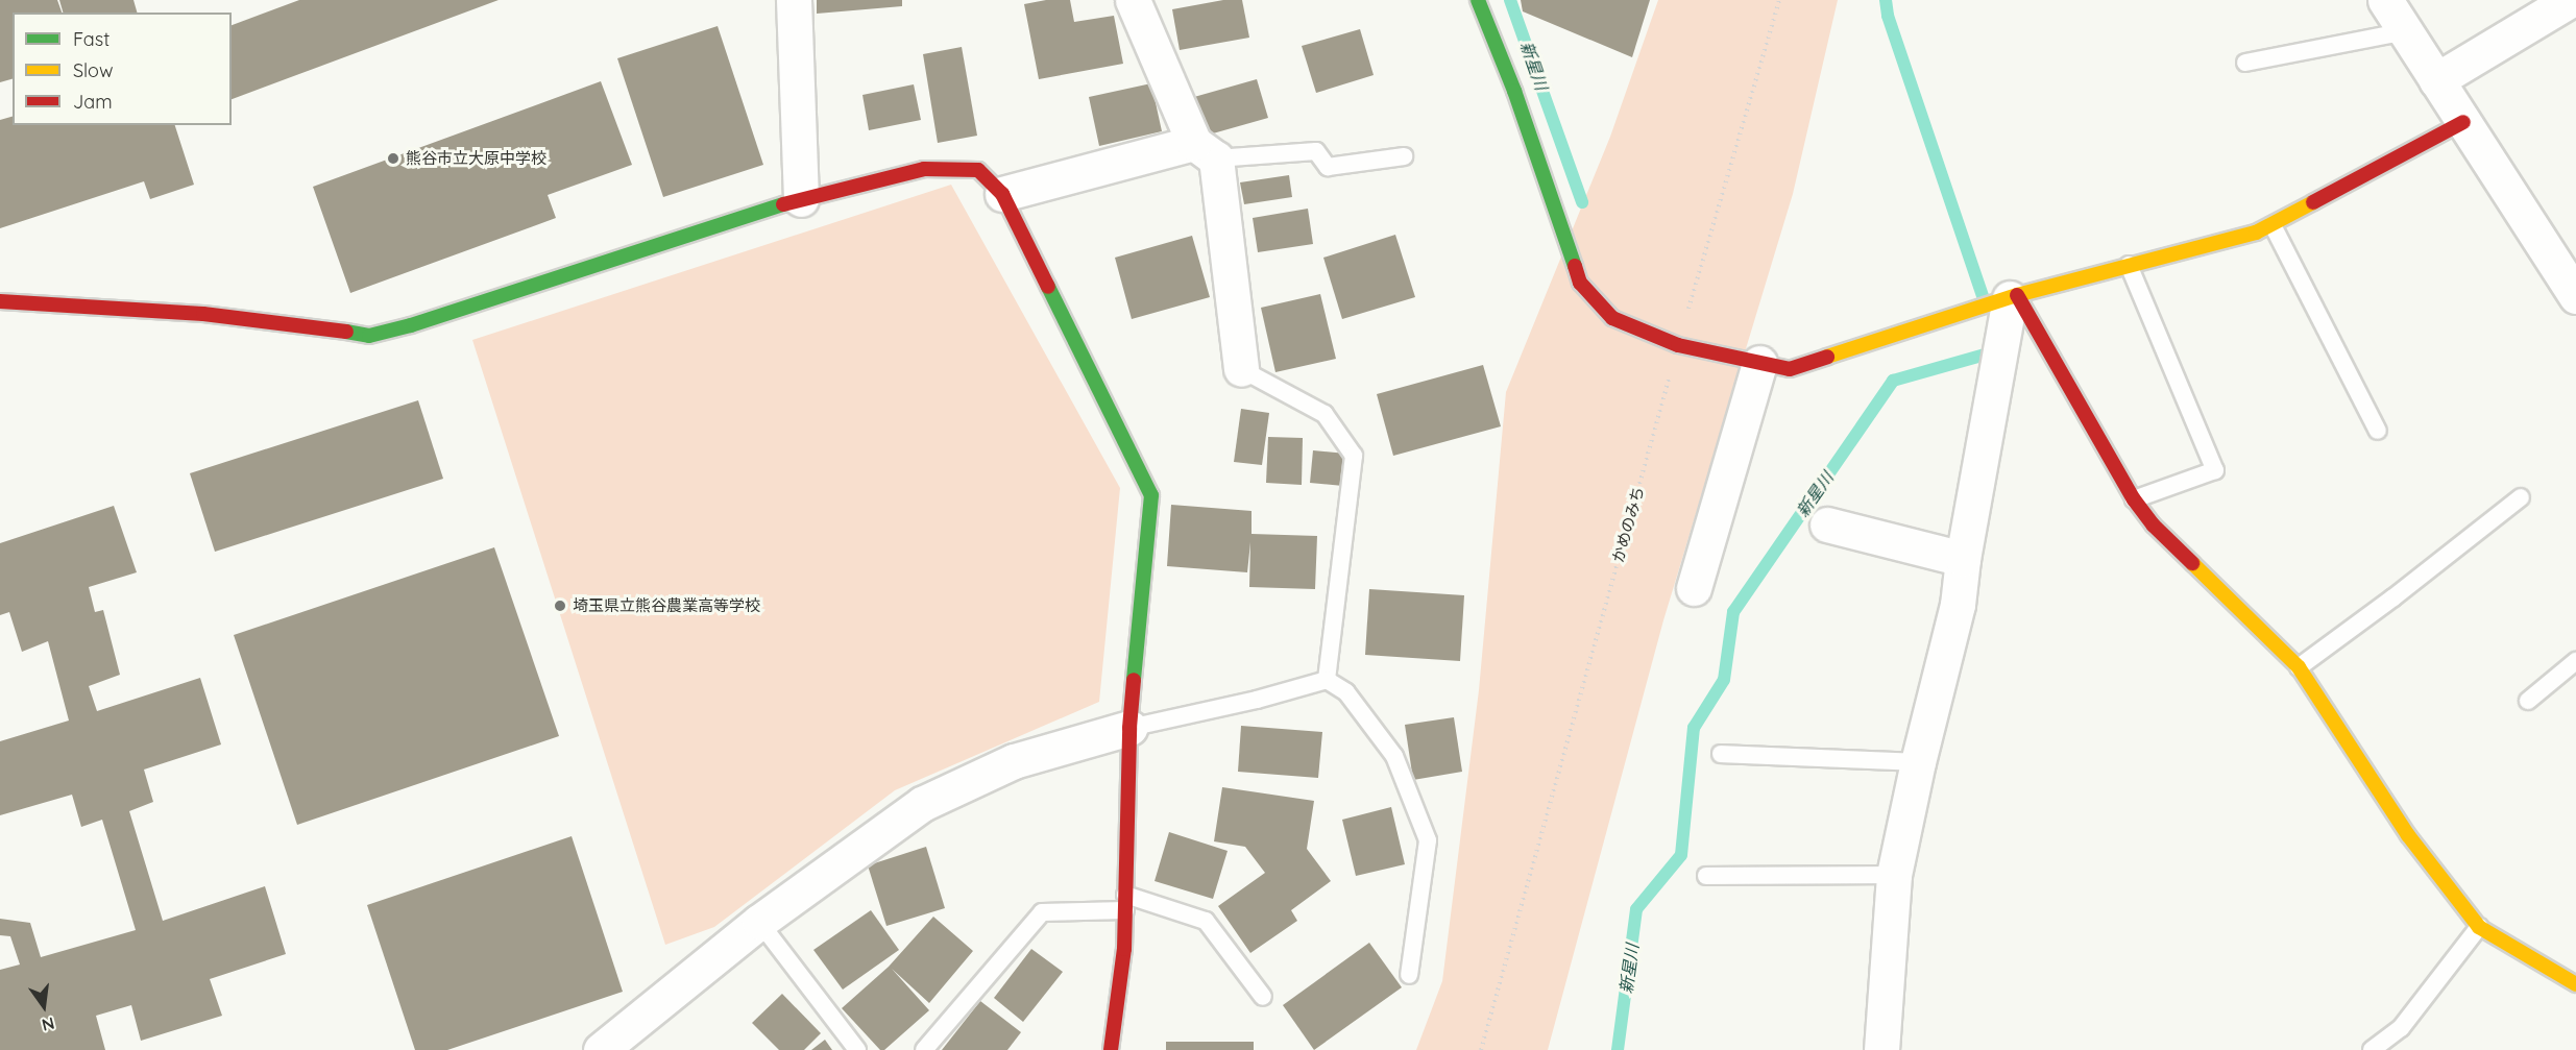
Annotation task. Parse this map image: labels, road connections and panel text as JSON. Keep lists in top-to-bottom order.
{
  "streets": {
    "path": ["かめのみち"]
  },
  "water": ["新星川"],
  "places": ["熊谷市立大原中学校", "埼玉県立熊谷農業高等学校"],
  "legend": ["Fast", "Slow", "Jam"],
  "north": "bottom"
}
